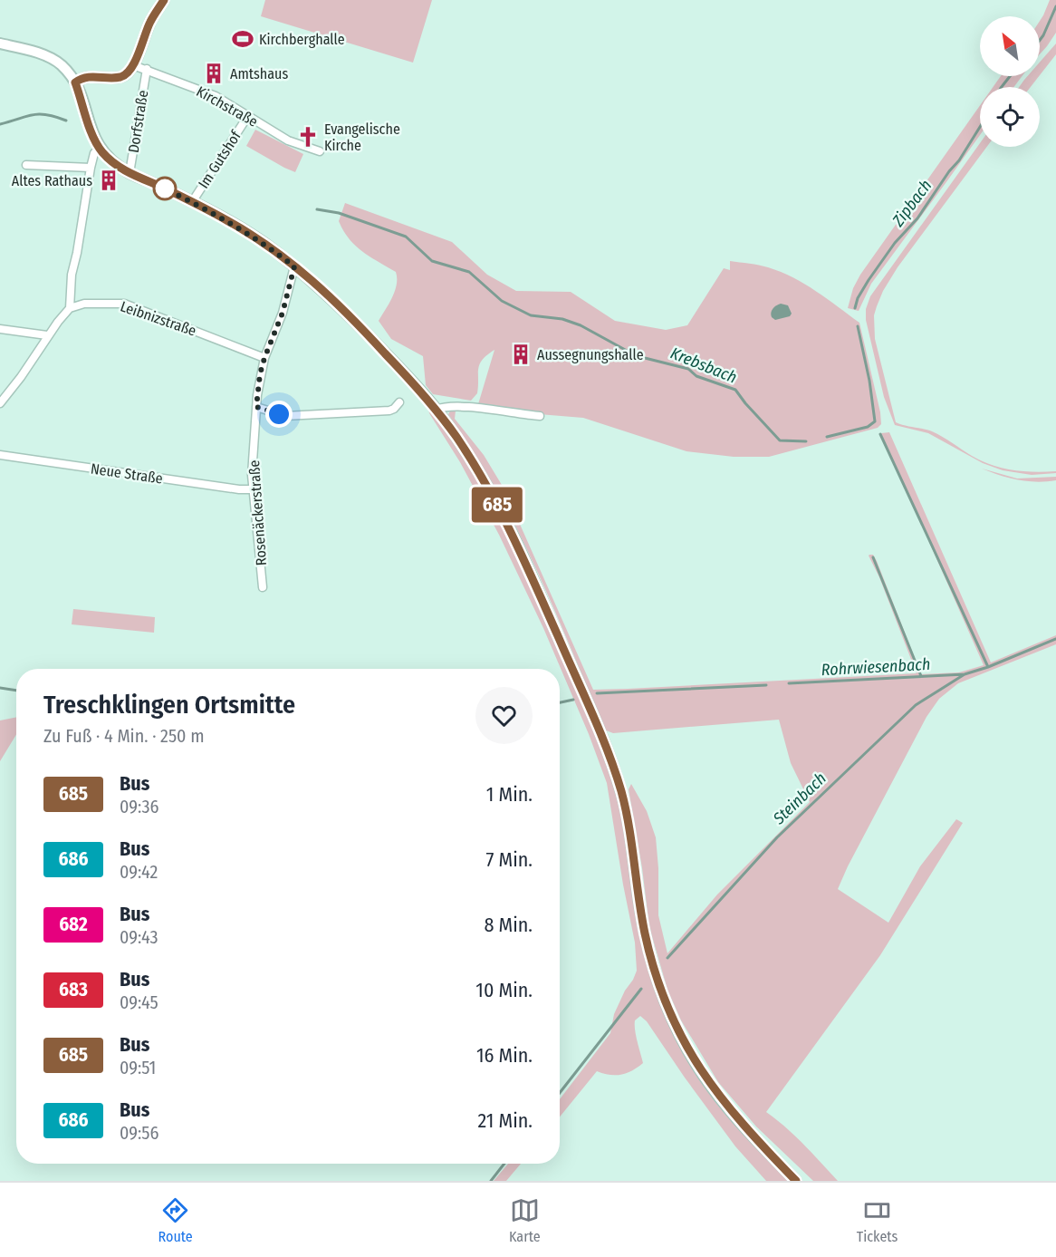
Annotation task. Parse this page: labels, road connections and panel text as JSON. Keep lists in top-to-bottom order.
{
  "streets": {
    "street": [
      "Kirchstraße",
      "Dorfstraße",
      "Im Gutshof",
      "Leibnizstraße",
      "Neue Straße",
      "Rosenäckerstraße"
    ]
  },
  "crossings": [
    ["Kirchstraße", "Dorfstraße"],
    ["Kirchstraße", "Im Gutshof"],
    ["Dorfstraße", "Im Gutshof"],
    ["Dorfstraße", "Rosenäckerstraße"],
    ["Leibnizstraße", "Rosenäckerstraße"],
    ["Neue Straße", "Rosenäckerstraße"]
  ],
  "water": [
    "Zipbach",
    "Krebsbach",
    "Rohrwiesenbach",
    "Steinbach"
  ],
  "places": {
    "sports": ["Kirchberghalle"],
    "building": ["Amtshaus", "Altes Rathaus", "Aussegnungshalle"],
    "church": ["Evangelische Kirche"]
  },
  "lines": ["bus line 685"],
  "north": "top left",
  "page": {
    "on_map": "685",
    "heading": ["Treschklingen Ortsmitte", "Zu Fuß · 4 Min. · 250 m"],
    "list": [
      {
        "mark": "685",
        "name": "Bus",
        "note": "09:36",
        "value": "1 Min."
      },
      {
        "mark": "686",
        "name": "Bus",
        "note": "09:42",
        "value": "7 Min."
      },
      {
        "mark": "682",
        "name": "Bus",
        "note": "09:43",
        "value": "8 Min."
      },
      {
        "mark": "683",
        "name": "Bus",
        "note": "09:45",
        "value": "10 Min."
      },
      {
        "mark": "685",
        "name": "Bus",
        "note": "09:51",
        "value": "16 Min."
      },
      {
        "mark": "686",
        "name": "Bus",
        "note": "09:56",
        "value": "21 Min."
      }
    ],
    "tabs": ["Route", "Karte", "Tickets"]
  }
}
